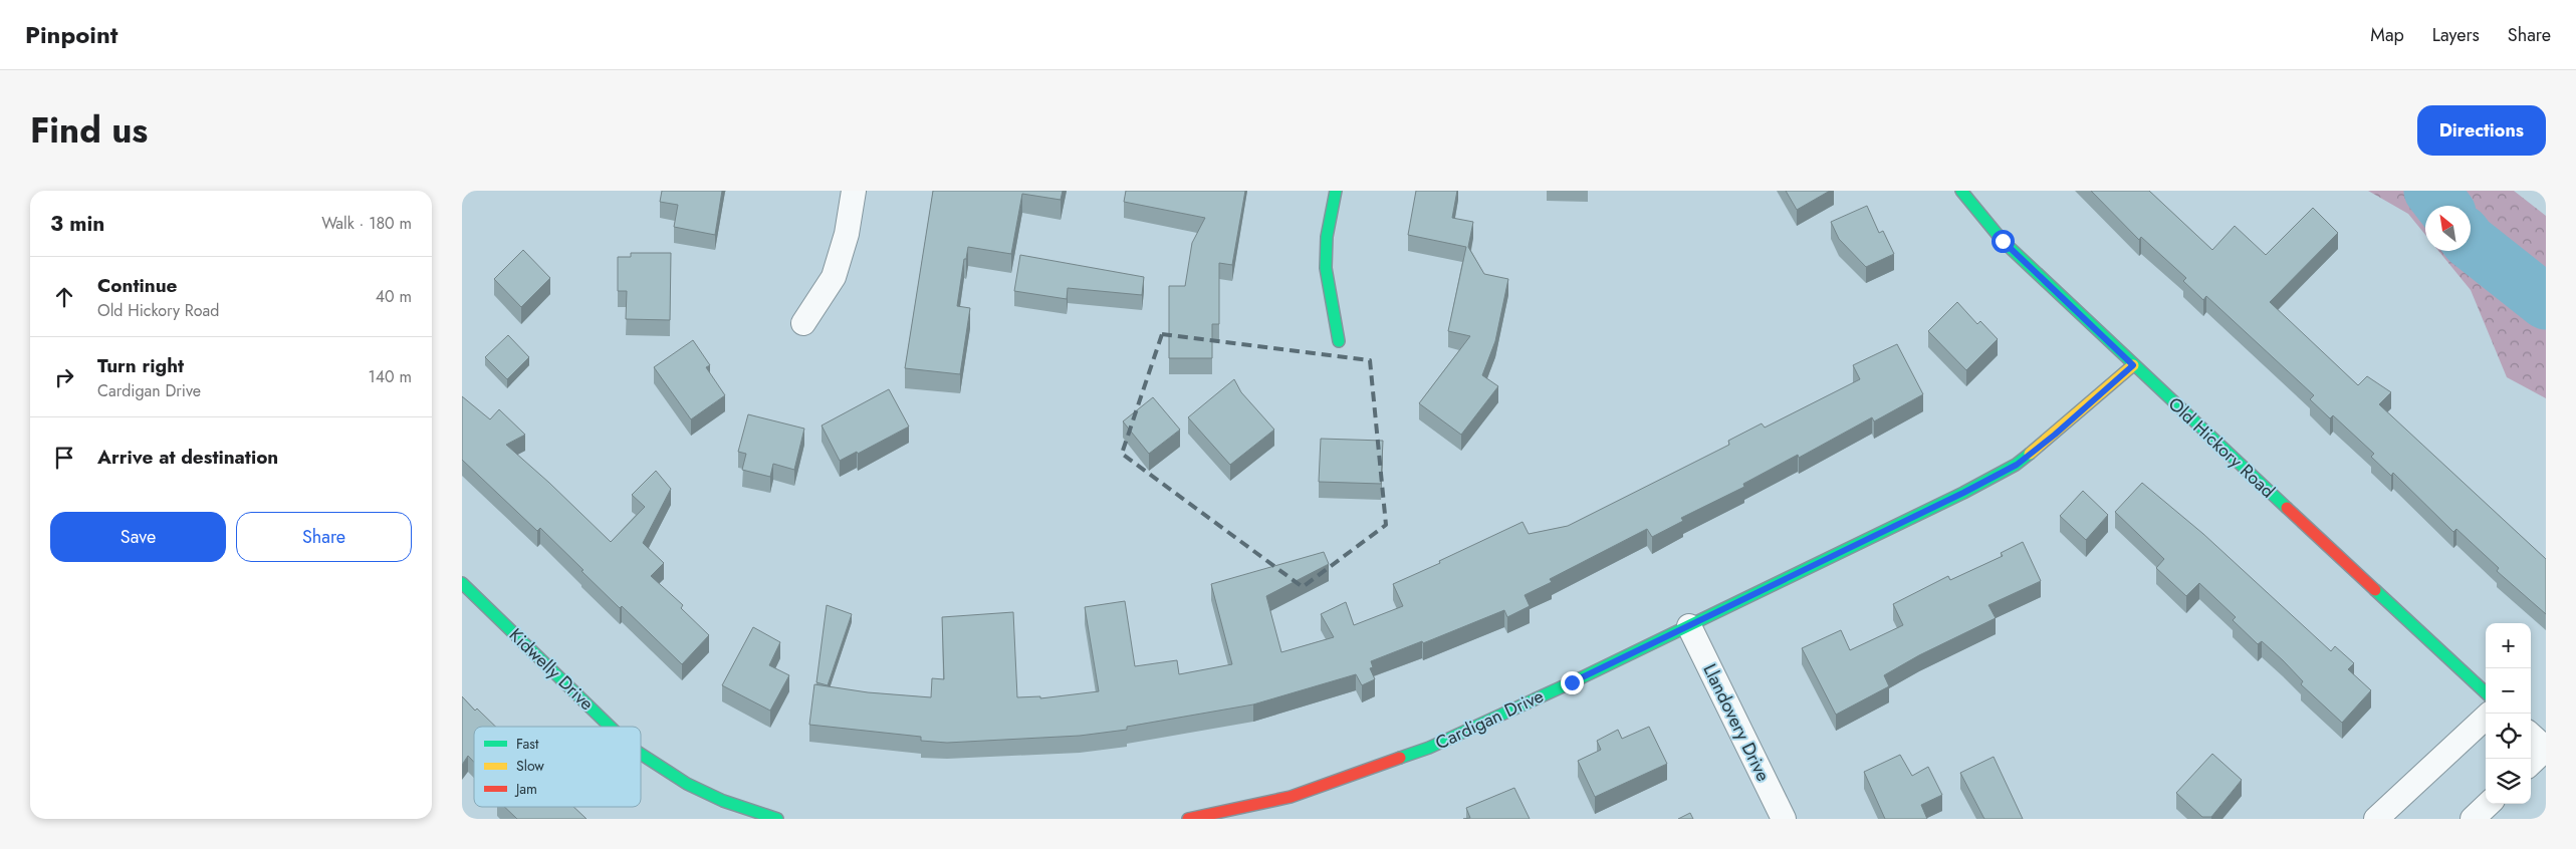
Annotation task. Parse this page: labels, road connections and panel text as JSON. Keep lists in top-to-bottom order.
{
  "streets": {
    "street": [
      "Old Hickory Road",
      "Kidwelly Drive",
      "Cardigan Drive",
      "Llandovery Drive"
    ]
  },
  "crossings": [
    ["Old Hickory Road", "Cardigan Drive"],
    ["Cardigan Drive", "Llandovery Drive"]
  ],
  "legend": ["Fast", "Slow", "Jam"],
  "north": "top left",
  "page": {
    "header": "Pinpoint",
    "nav": ["Map", "Layers", "Share"],
    "title": "Find us",
    "buttons": [
      "Directions",
      ["Save", "Share"]
    ],
    "heading": ["3 min", "Walk · 180 m"],
    "list": [
      ["Continue", "Old Hickory Road", "40 m"],
      ["Turn right", "Cardigan Drive", "140 m"],
      "Arrive at destination"
    ],
    "map_buttons": ["+", "−"]
  }
}
